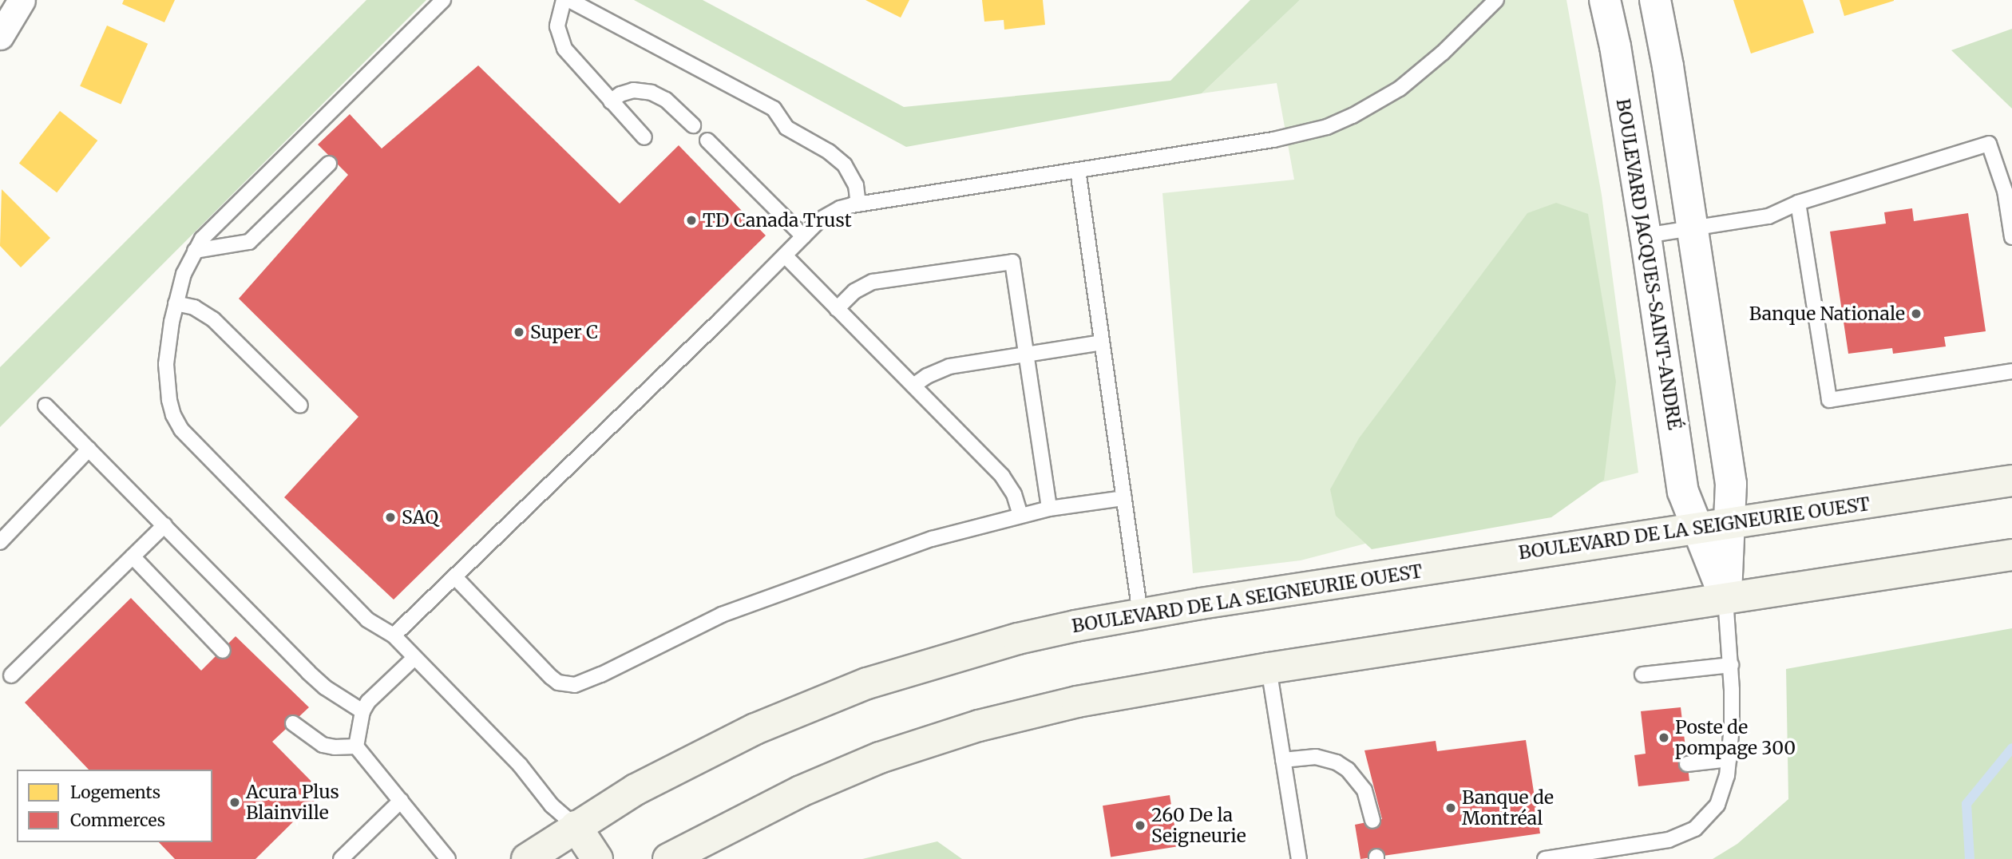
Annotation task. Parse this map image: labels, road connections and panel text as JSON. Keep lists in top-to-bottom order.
{
  "streets": {
    "main road": ["BOULEVARD DE LA SEIGNEURIE OUEST"],
    "street": ["BOULEVARD JACQUES-SAINT-ANDRÉ"]
  },
  "crossings": [
    ["BOULEVARD JACQUES-SAINT-ANDRÉ", "BOULEVARD DE LA SEIGNEURIE OUEST"]
  ],
  "places": [
    "TD Canada Trust",
    "Banque Nationale",
    "Super C",
    "SAQ",
    "Poste de pompage 300",
    "Acura Plus Blainville",
    "Banque de Montréal",
    "260 De la Seigneurie"
  ],
  "legend": ["Logements", "Commerces"]
}
